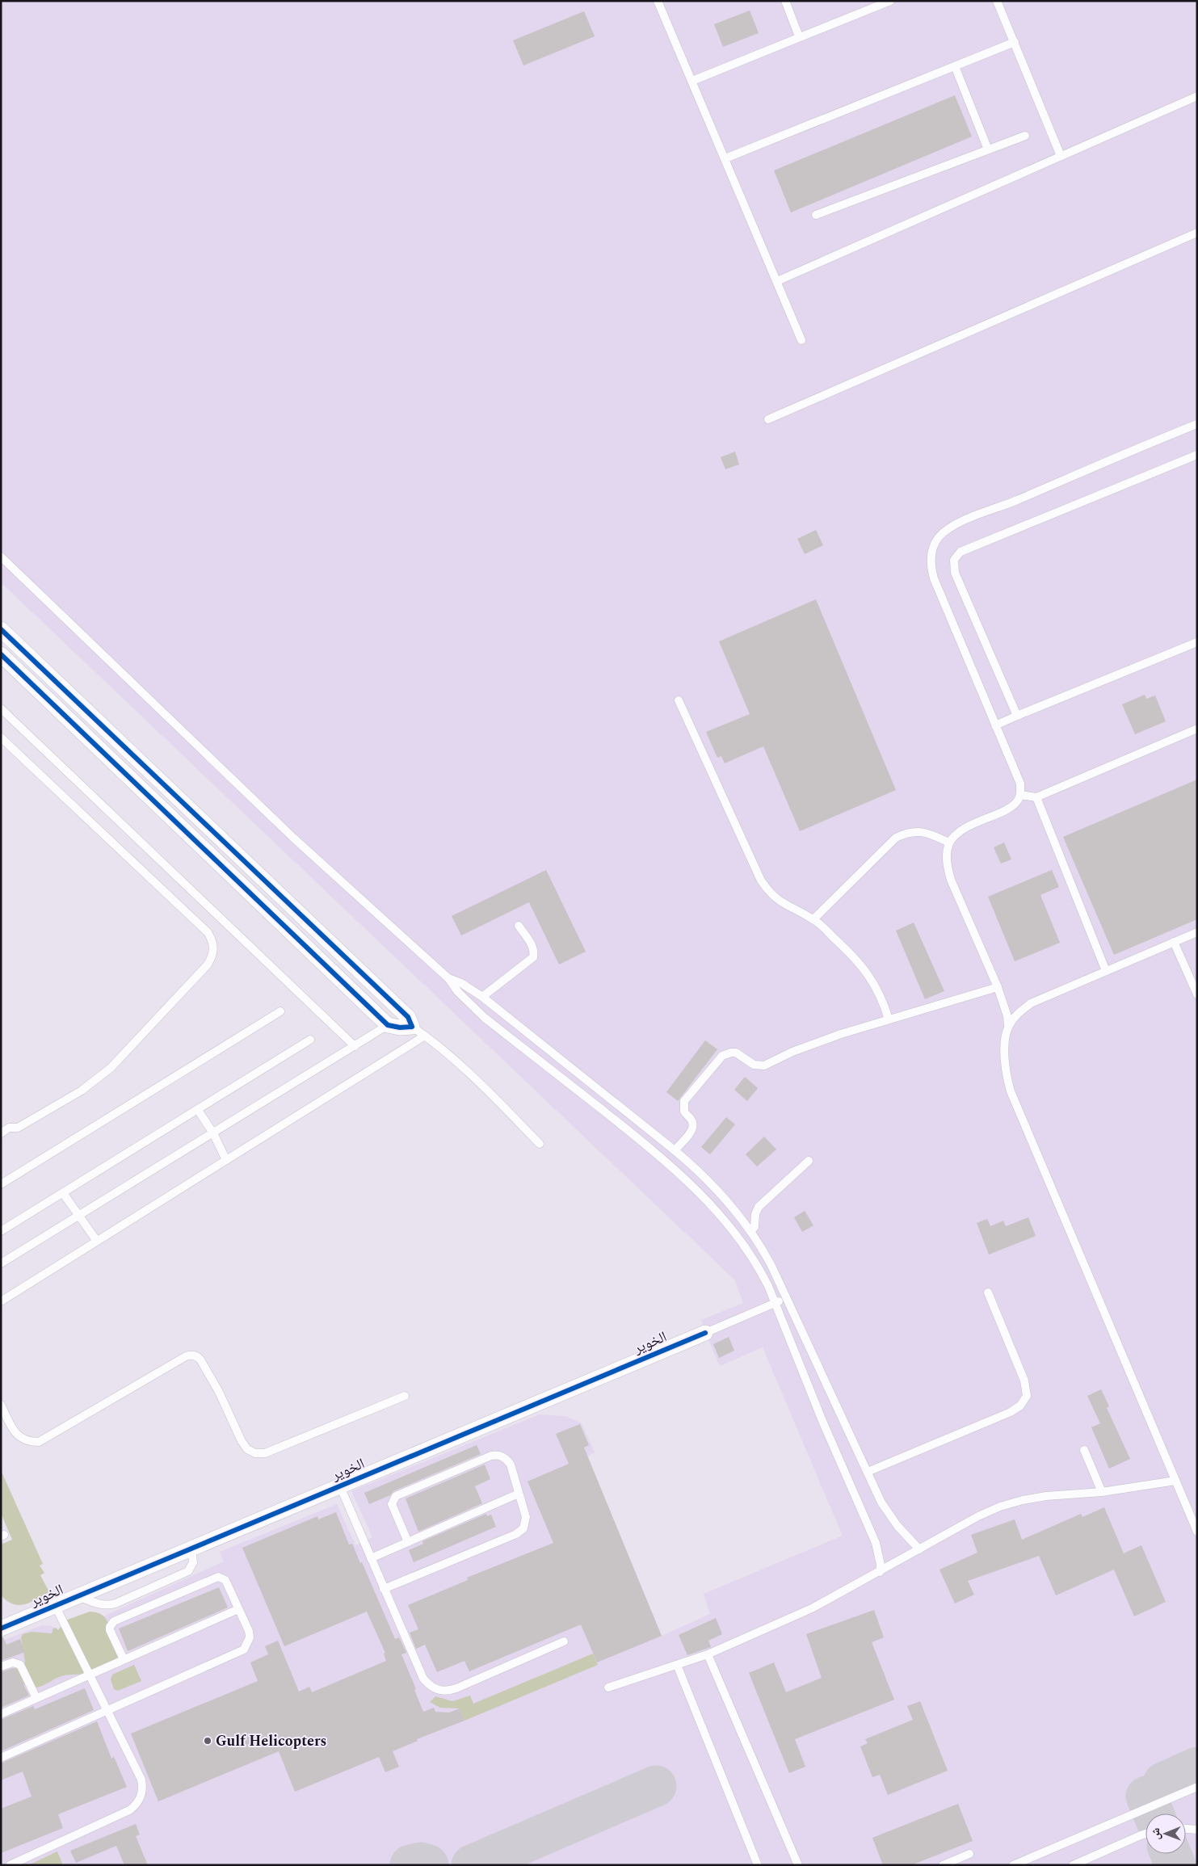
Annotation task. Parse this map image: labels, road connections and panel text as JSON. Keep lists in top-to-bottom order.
{
  "streets": {
    "street": ["الخوير"]
  },
  "places": ["Gulf Helicopters"],
  "north": "left"
}
